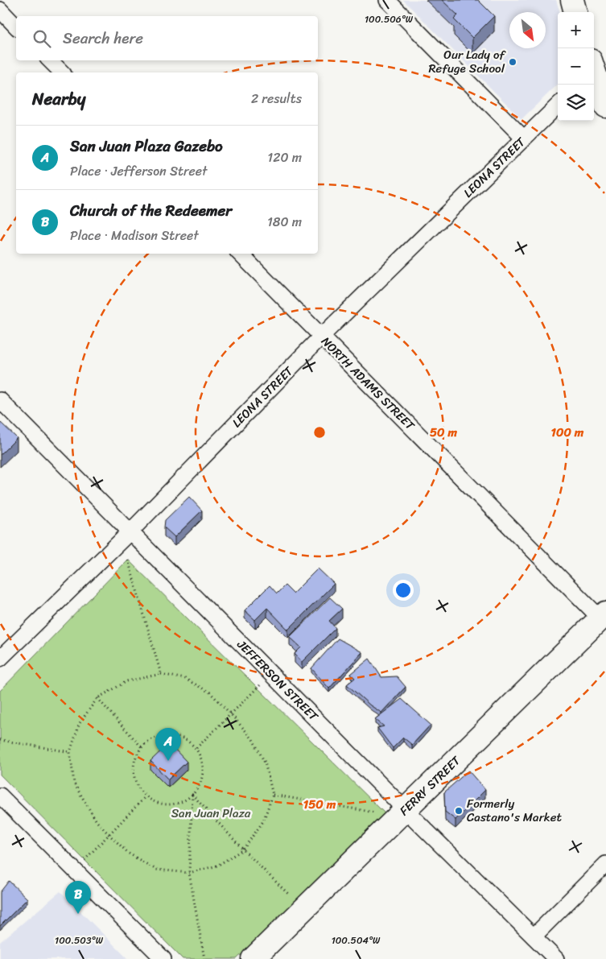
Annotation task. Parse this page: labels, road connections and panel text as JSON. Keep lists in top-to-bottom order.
{
  "streets": {
    "street": [
      "LEONA STREET",
      "NORTH ADAMS STREET",
      "JEFFERSON STREET",
      "FERRY STREET"
    ]
  },
  "crossings": [
    ["LEONA STREET", "NORTH ADAMS STREET"],
    ["LEONA STREET", "JEFFERSON STREET"],
    ["NORTH ADAMS STREET", "FERRY STREET"],
    ["JEFFERSON STREET", "FERRY STREET"]
  ],
  "parks": ["San Juan Plaza"],
  "places": ["Our Lady of Refuge School", "Formerly Castano's Market"],
  "north": "bottom right",
  "page": {
    "map_buttons": ["+", "−"],
    "search": "Search here",
    "heading": ["Nearby", "2 results"],
    "list": [
      {
        "mark": "A",
        "name": "San Juan Plaza Gazebo",
        "note": "Place · Jefferson Street",
        "value": "120 m"
      },
      {
        "mark": "B",
        "name": "Church of the Redeemer",
        "note": "Place · Madison Street",
        "value": "180 m"
      }
    ],
    "pins": ["A", "B"]
  },
  "coordinates": ["100.506°W", "100.503°W", "100.504°W"],
  "rings": ["50 m", "100 m", "150 m"]
}
